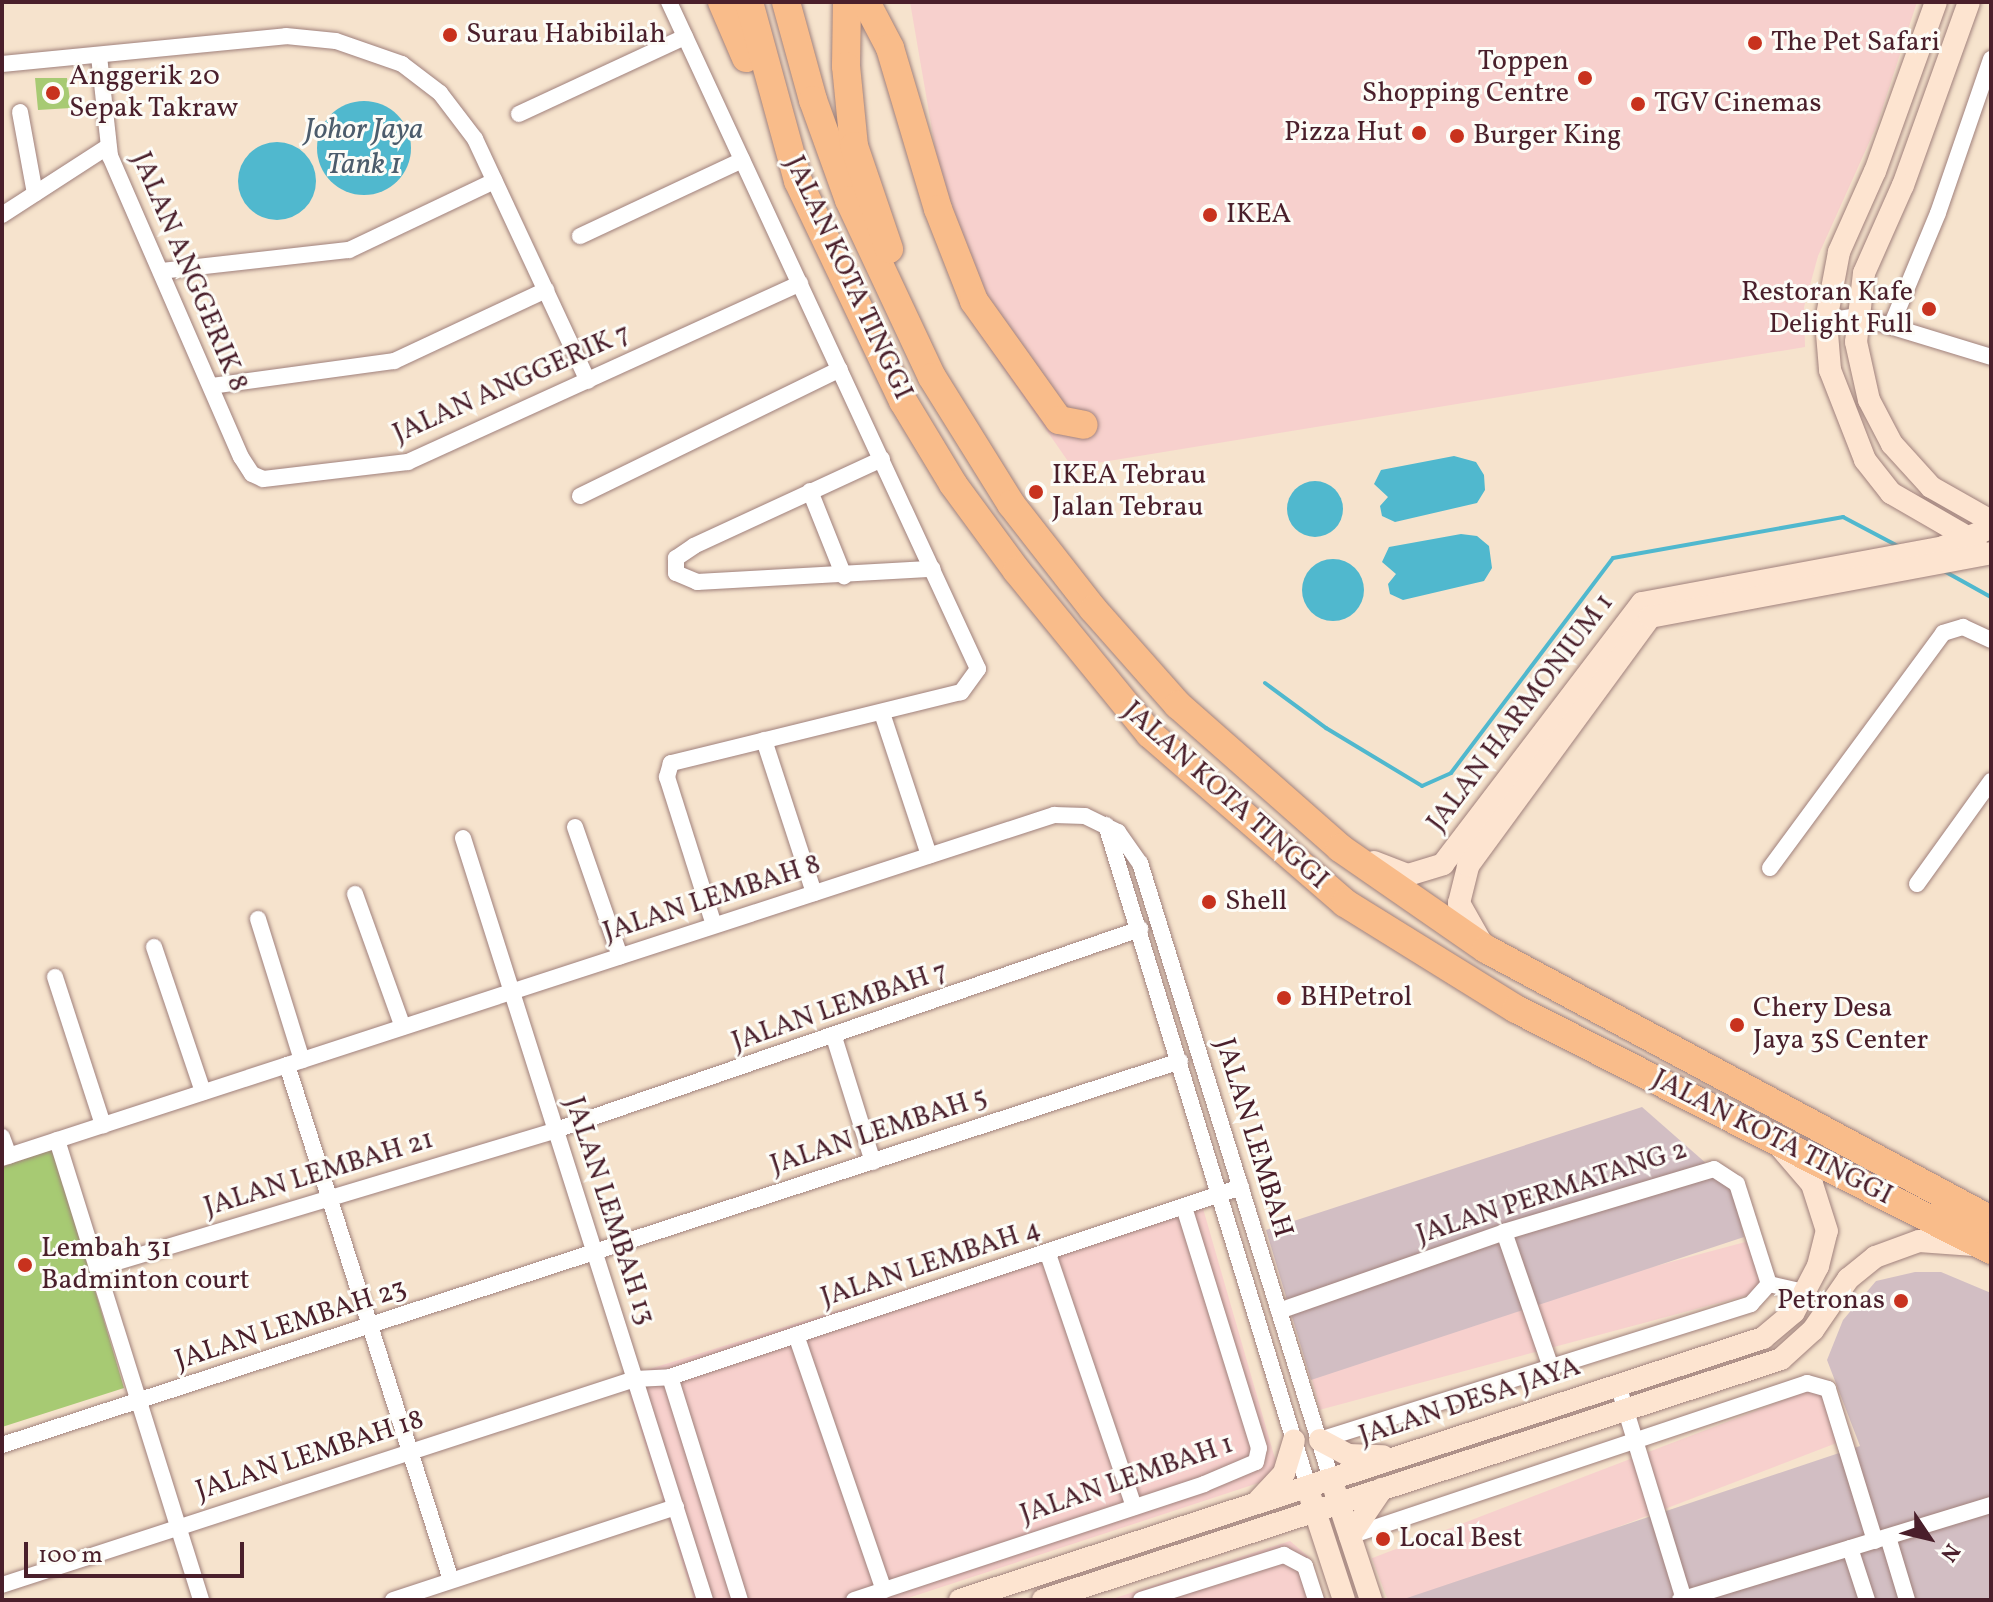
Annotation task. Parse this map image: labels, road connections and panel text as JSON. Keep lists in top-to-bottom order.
{
  "streets": {
    "highway": ["JALAN KOTA TINGGI"],
    "main road": ["JALAN HARMONIUM 1", "JALAN DESA JAYA"],
    "street": [
      "JALAN ANGGERIK 8",
      "JALAN ANGGERIK 7",
      "JALAN LEMBAH 8",
      "JALAN LEMBAH 7",
      "JALAN LEMBAH 5",
      "JALAN LEMBAH",
      "JALAN LEMBAH 21",
      "JALAN PERMATANG 2",
      "JALAN LEMBAH 13",
      "JALAN LEMBAH 4",
      "JALAN LEMBAH 23",
      "JALAN LEMBAH 18",
      "JALAN LEMBAH 1"
    ]
  },
  "crossings": [
    ["JALAN ANGGERIK 8", "JALAN ANGGERIK 7"],
    ["JALAN KOTA TINGGI", "JALAN HARMONIUM 1"],
    ["JALAN KOTA TINGGI", "JALAN DESA JAYA"],
    ["JALAN LEMBAH 8", "JALAN LEMBAH 13"],
    ["JALAN LEMBAH 7", "JALAN LEMBAH"],
    ["JALAN LEMBAH 7", "JALAN LEMBAH 21"],
    ["JALAN LEMBAH 7", "JALAN LEMBAH 13"],
    ["JALAN LEMBAH 5", "JALAN LEMBAH"],
    ["JALAN LEMBAH 5", "JALAN LEMBAH 13"],
    ["JALAN LEMBAH 5", "JALAN LEMBAH 23"],
    ["JALAN LEMBAH", "JALAN PERMATANG 2"],
    ["JALAN LEMBAH", "JALAN LEMBAH 4"],
    ["JALAN LEMBAH", "JALAN DESA JAYA"],
    ["JALAN LEMBAH 21", "JALAN LEMBAH 13"],
    ["JALAN LEMBAH 13", "JALAN LEMBAH 4"],
    ["JALAN LEMBAH 13", "JALAN LEMBAH 23"],
    ["JALAN LEMBAH 13", "JALAN LEMBAH 18"],
    ["JALAN LEMBAH 4", "JALAN LEMBAH 18"],
    ["JALAN LEMBAH 4", "JALAN LEMBAH 1"]
  ],
  "water": ["Johor Jaya Tank 1"],
  "places": [
    "Surau Habibilah",
    "The Pet Safari",
    "Toppen Shopping Centre",
    "Anggerik 20 Sepak Takraw",
    "TGV Cinemas",
    "Pizza Hut",
    "Burger King",
    "IKEA",
    "Restoran Kafe Delight Full",
    "IKEA Tebrau Jalan Tebrau",
    "Shell",
    "BHPetrol",
    "Chery Desa Jaya 3S Center",
    "Lembah 31 Badminton court",
    "Petronas",
    "Local Best"
  ],
  "scale_bar": "100 m",
  "north": "bottom right"
}
